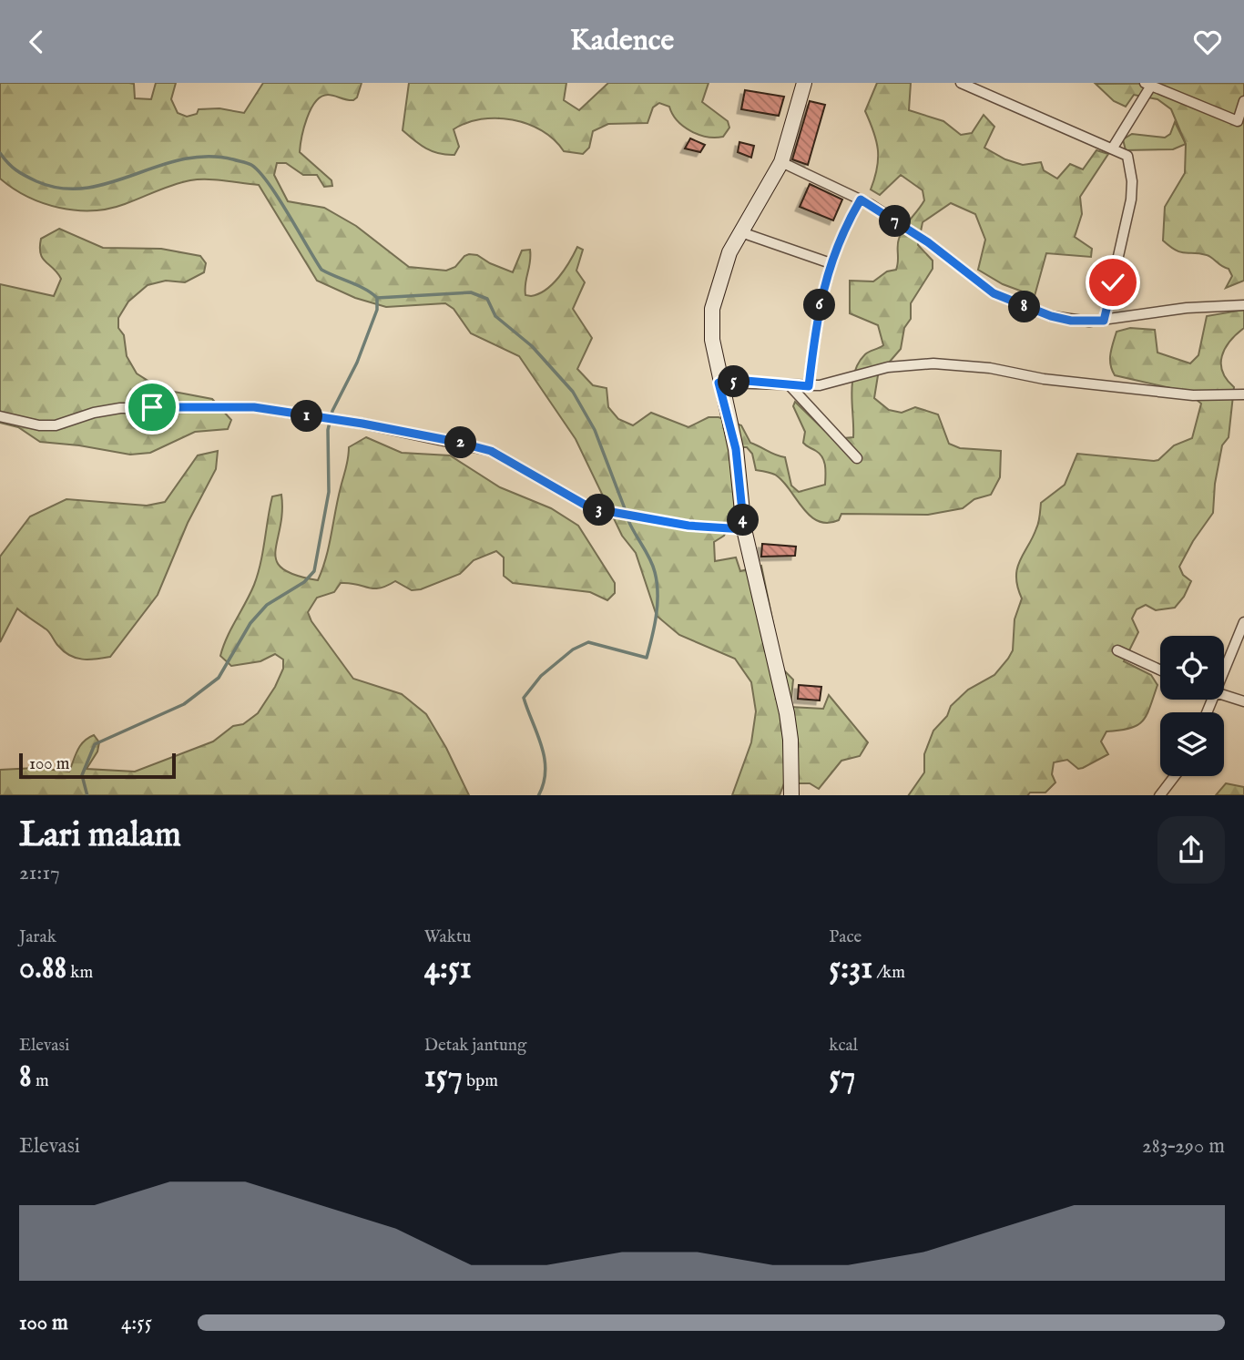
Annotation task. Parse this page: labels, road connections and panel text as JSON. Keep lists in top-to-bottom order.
{
  "scale_bar": "100 m",
  "page": {
    "header": "Kadence",
    "pins": [
      "7",
      "6",
      "8",
      "5",
      "1",
      "2",
      "3",
      "4"
    ],
    "scale": "100 m",
    "heading": ["Lari malam", "21:17"],
    "stats": [
      ["Jarak", "0.88 km"],
      ["Waktu", "4:51"],
      ["Pace", "5:31 /km"],
      ["Elevasi", "8 m"],
      ["Detak jantung", "157 bpm"],
      ["kcal", "57"]
    ],
    "chart": ["Elevasi", "283–290 m"],
    "list": [
      {
        "name": "100 m",
        "note": "4:55"
      }
    ]
  }
}
